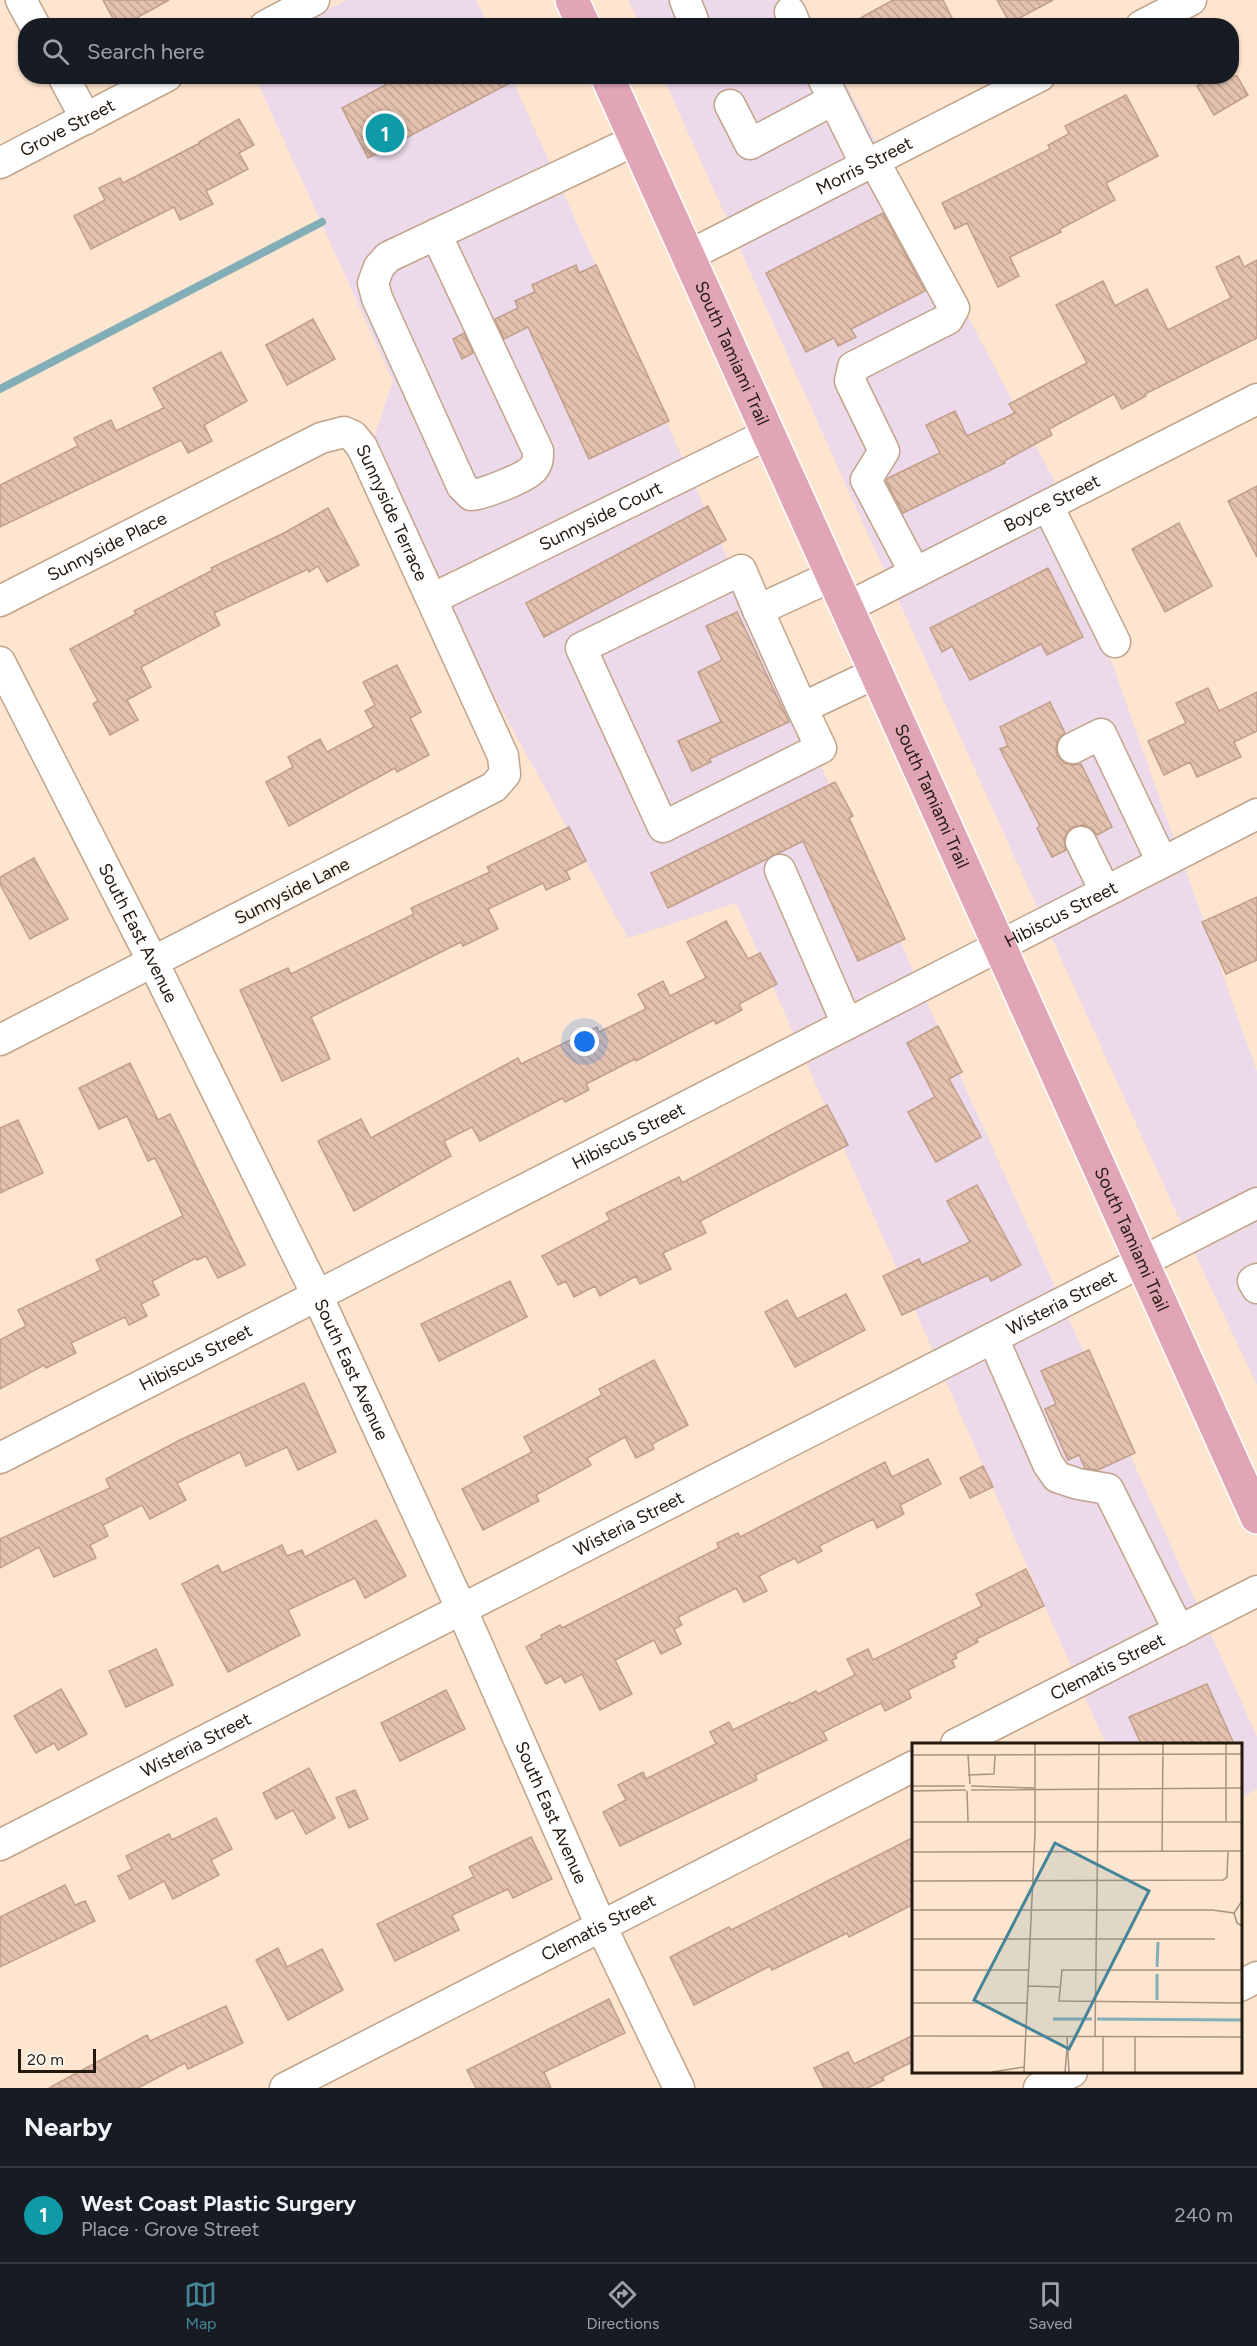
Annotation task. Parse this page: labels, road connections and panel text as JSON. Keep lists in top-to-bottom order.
{
  "streets": {
    "main road": ["South Tamiami Trail"],
    "street": [
      "Grove Street",
      "Morris Street",
      "Boyce Street",
      "Sunnyside Terrace",
      "Sunnyside Court",
      "Sunnyside Place",
      "Sunnyside Lane",
      "Hibiscus Street",
      "South East Avenue",
      "Wisteria Street",
      "Clematis Street"
    ]
  },
  "crossings": [
    ["Morris Street", "South Tamiami Trail"],
    ["South Tamiami Trail", "Boyce Street"],
    ["South Tamiami Trail", "Sunnyside Court"],
    ["South Tamiami Trail", "Hibiscus Street"],
    ["South Tamiami Trail", "Wisteria Street"],
    ["Sunnyside Terrace", "Sunnyside Court"],
    ["Sunnyside Terrace", "Sunnyside Place"],
    ["Sunnyside Terrace", "Sunnyside Lane"],
    ["Sunnyside Lane", "South East Avenue"],
    ["Hibiscus Street", "South East Avenue"],
    ["South East Avenue", "Wisteria Street"],
    ["South East Avenue", "Clematis Street"]
  ],
  "scale_bar": "20 m",
  "page": {
    "search": "Search here",
    "pins": "1",
    "scale": "20 m",
    "heading": "Nearby",
    "list": [
      {
        "mark": "1",
        "name": "West Coast Plastic Surgery",
        "note": "Place · Grove Street",
        "value": "240 m"
      }
    ],
    "nav": ["Map", "Directions", "Saved"]
  }
}
